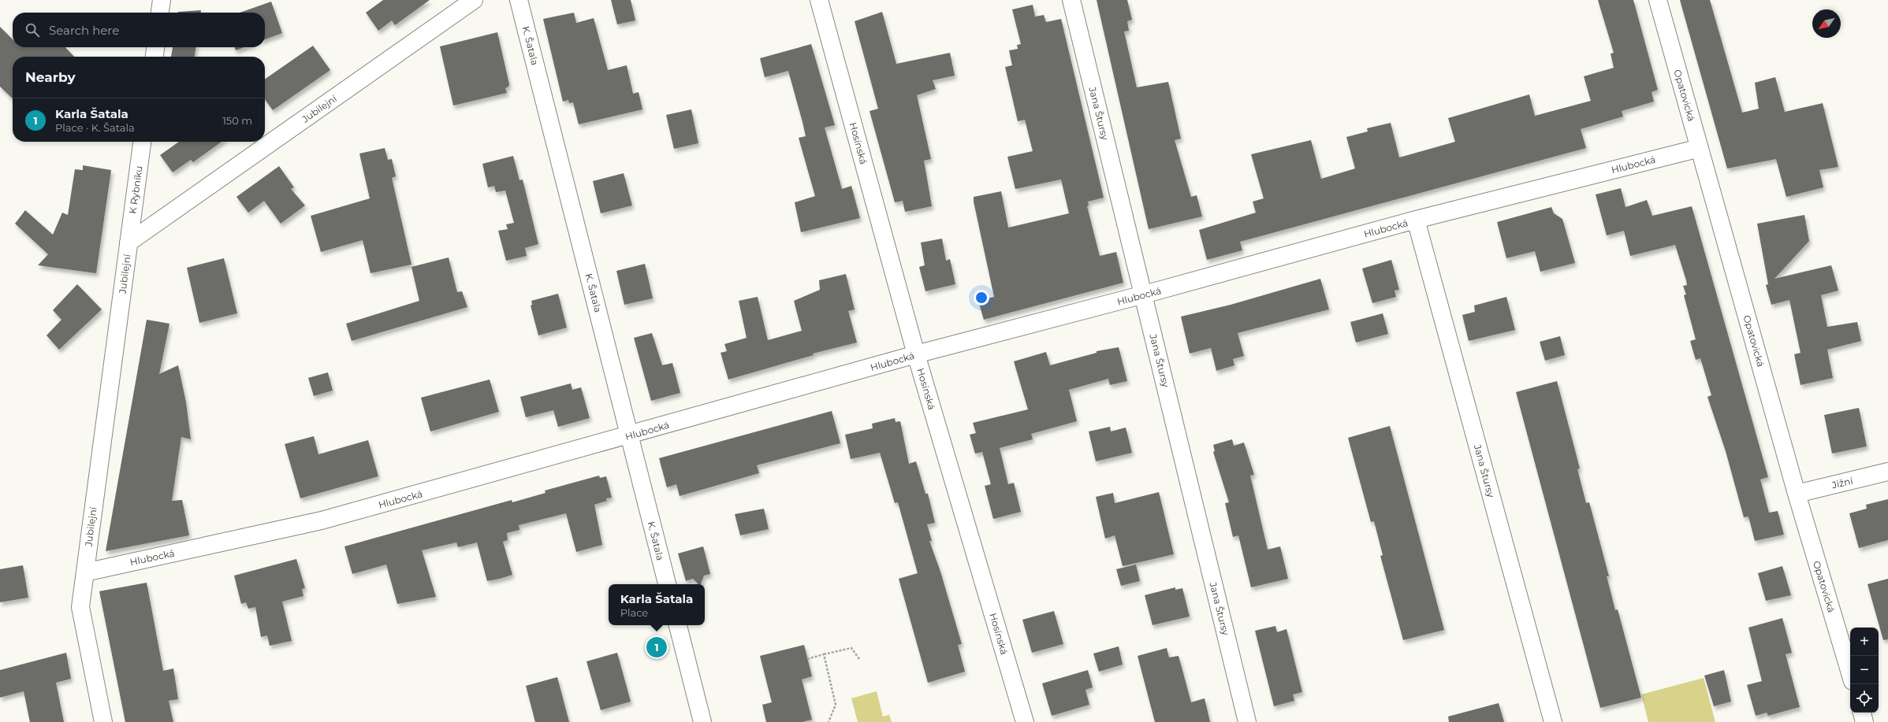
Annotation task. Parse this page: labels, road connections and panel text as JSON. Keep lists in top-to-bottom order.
{
  "streets": {
    "street": [
      "K. Šatala",
      "Opatovická",
      "Jubilejní",
      "Jana Štursy",
      "Hosínská",
      "Hlubocká",
      "K Rybníku",
      "Jižní"
    ]
  },
  "crossings": [
    ["K. Šatala", "Hlubocká"],
    ["Opatovická", "Hlubocká"],
    ["Opatovická", "Jižní"],
    ["Jubilejní", "Hlubocká"],
    ["Jubilejní", "K Rybníku"],
    ["Jana Štursy", "Hlubocká"],
    ["Hosínská", "Hlubocká"]
  ],
  "north": "bottom left",
  "page": {
    "search": "Search here",
    "heading": "Nearby",
    "list": [
      {
        "mark": "1",
        "name": "Karla Šatala",
        "note": "Place · K. Šatala",
        "value": "150 m"
      }
    ],
    "popup": ["Karla Šatala", "Place"],
    "map_buttons": ["+", "−"],
    "pins": "1"
  }
}
